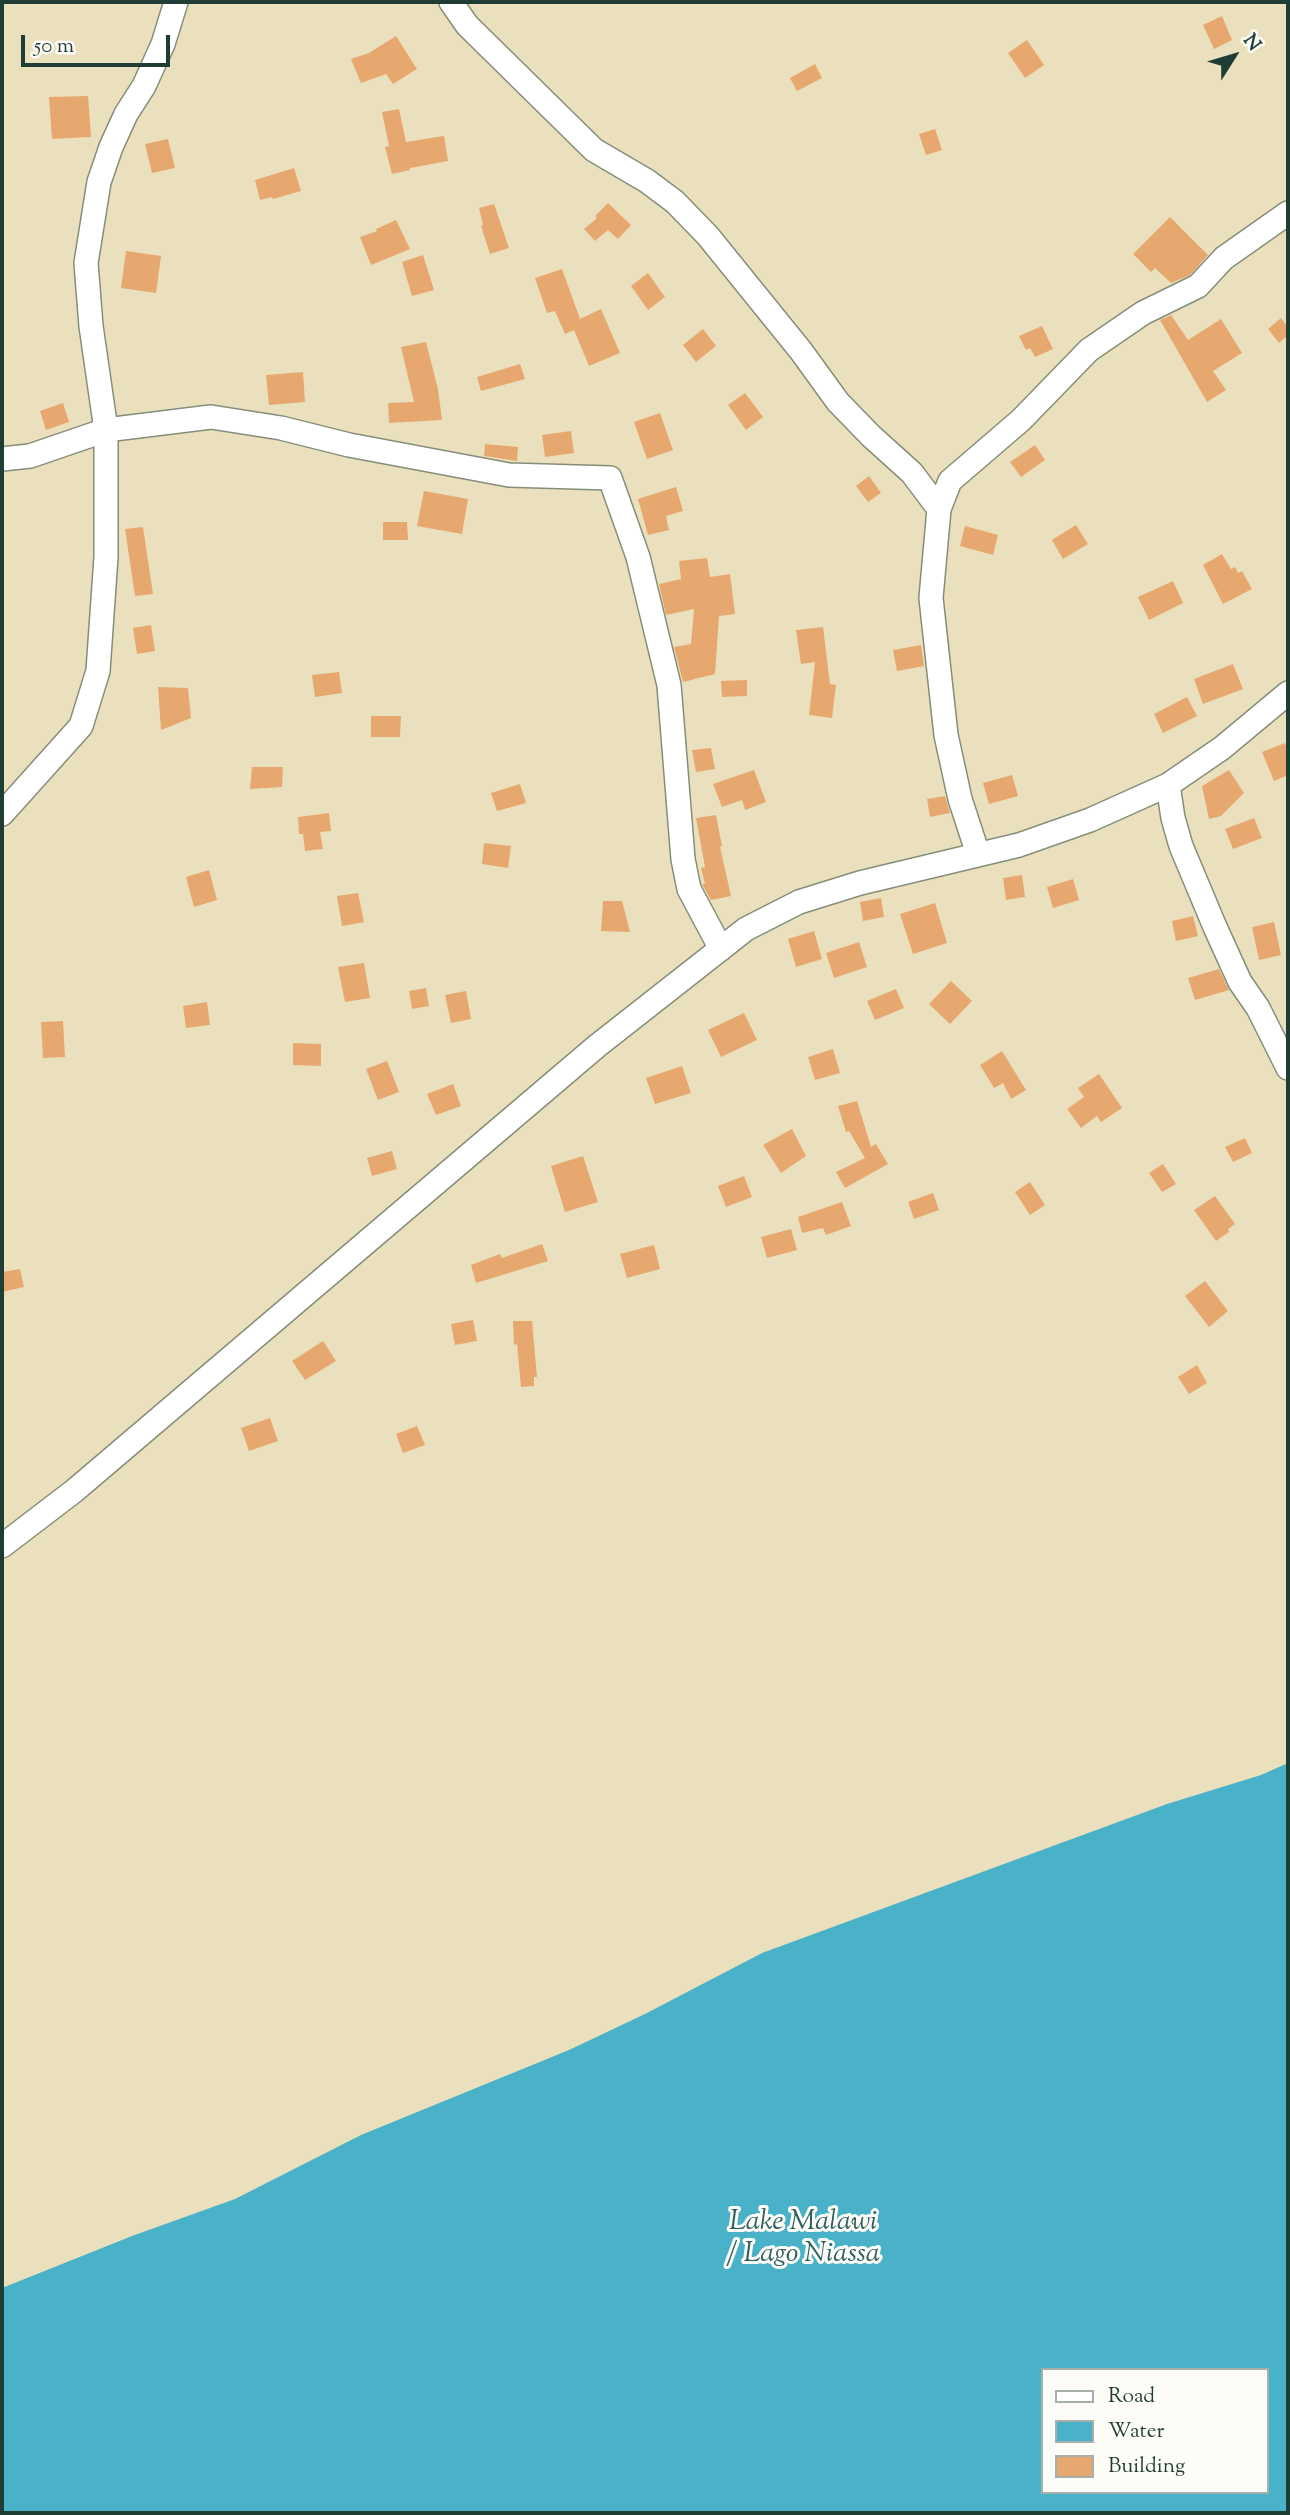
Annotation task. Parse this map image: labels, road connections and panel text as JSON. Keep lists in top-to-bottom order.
{
  "water": ["Lake Malawi / Lago Niassa"],
  "legend": ["Road", "Water", "Building"],
  "scale_bar": "50 m",
  "north": "top right"
}
